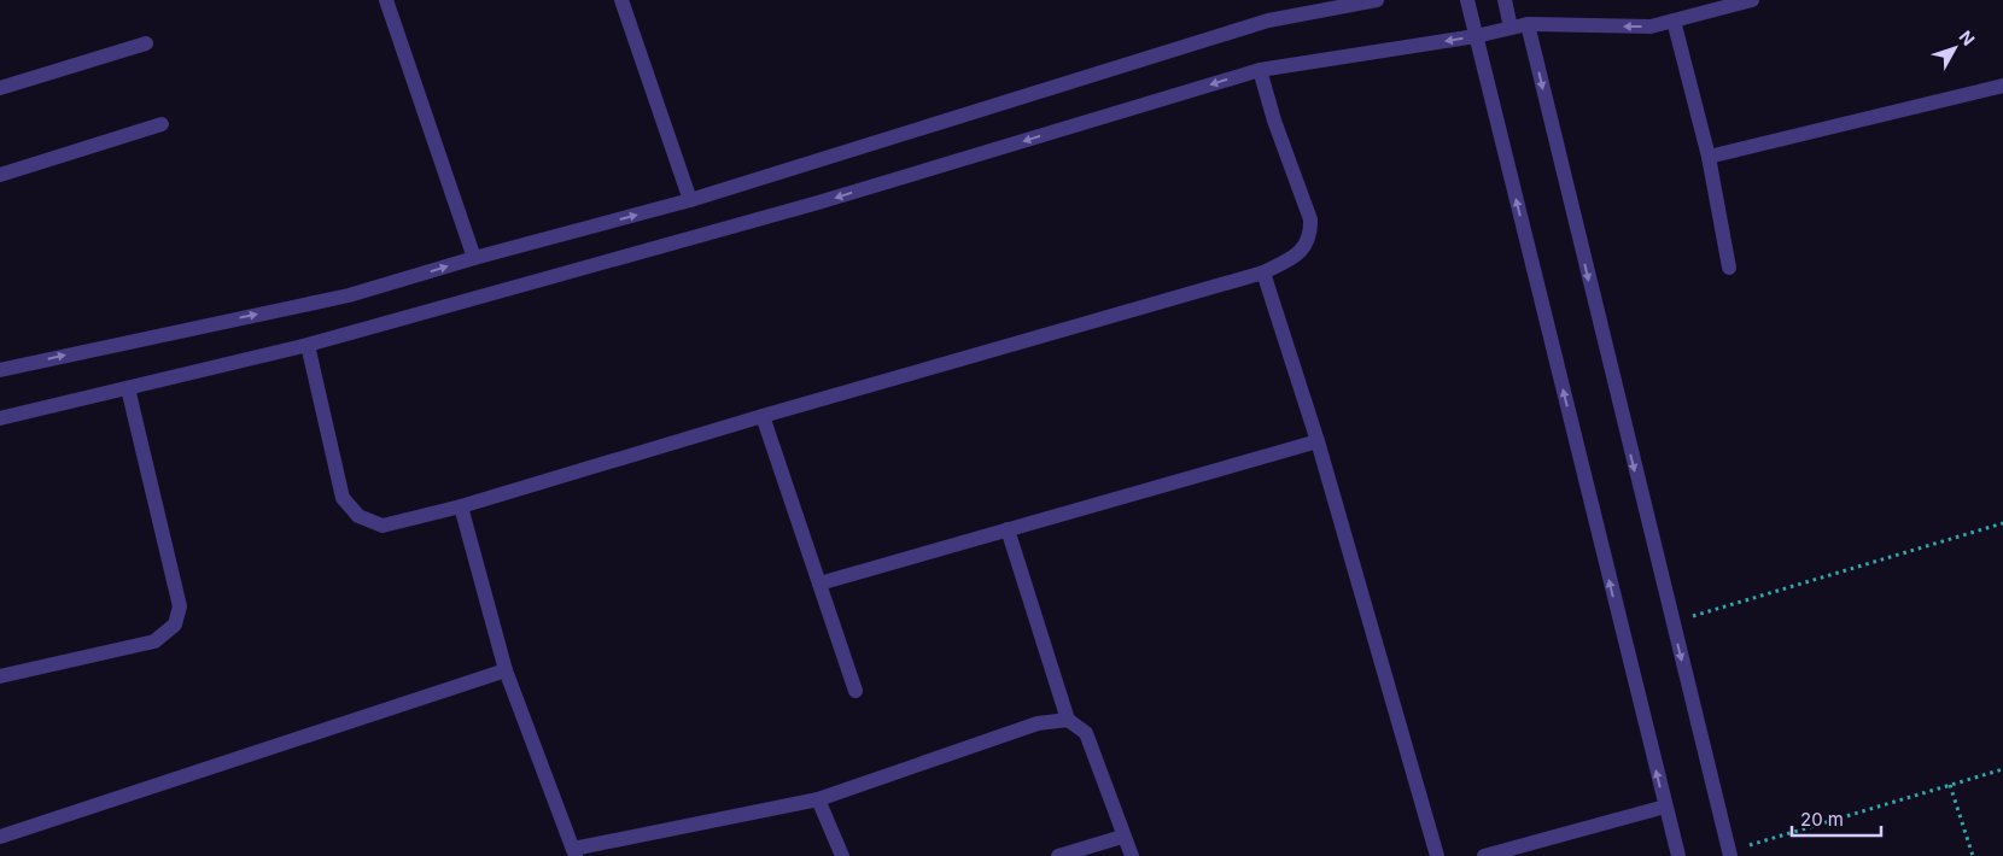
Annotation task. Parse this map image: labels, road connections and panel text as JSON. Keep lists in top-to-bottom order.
{
  "scale_bar": "20 m",
  "north": "top right"
}
